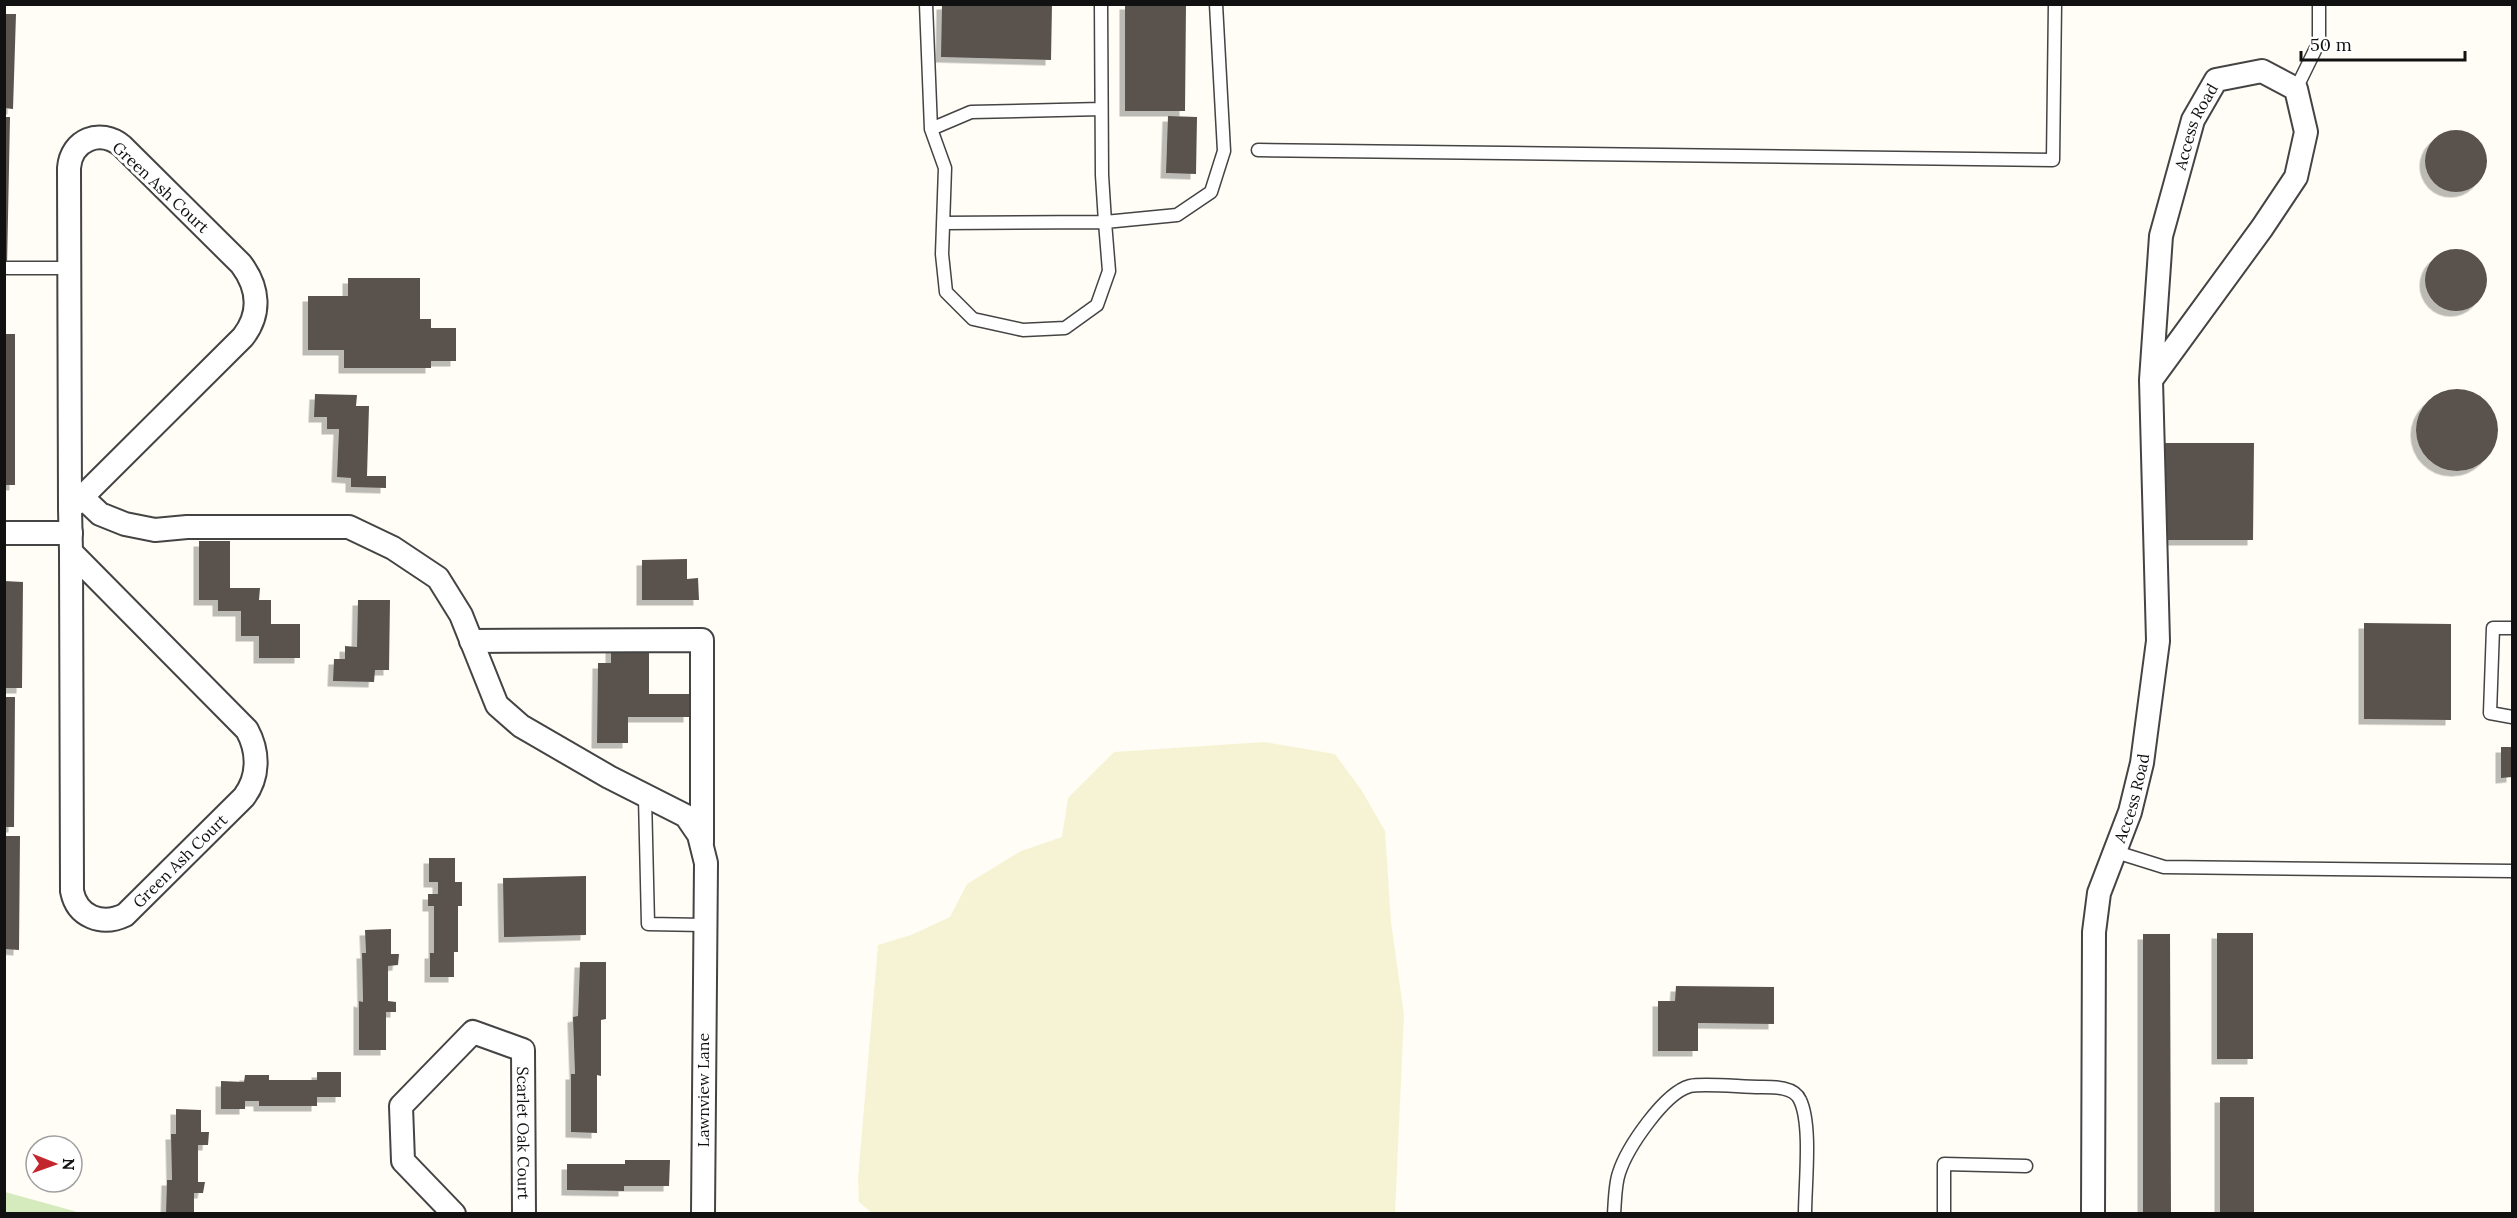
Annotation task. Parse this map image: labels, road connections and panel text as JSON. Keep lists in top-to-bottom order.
{
  "streets": {
    "street": [
      "Access Road",
      "Green Ash Court",
      "Lawnview Lane",
      "Scarlet Oak Court"
    ]
  },
  "scale_bar": "50 m",
  "north": "right"
}
